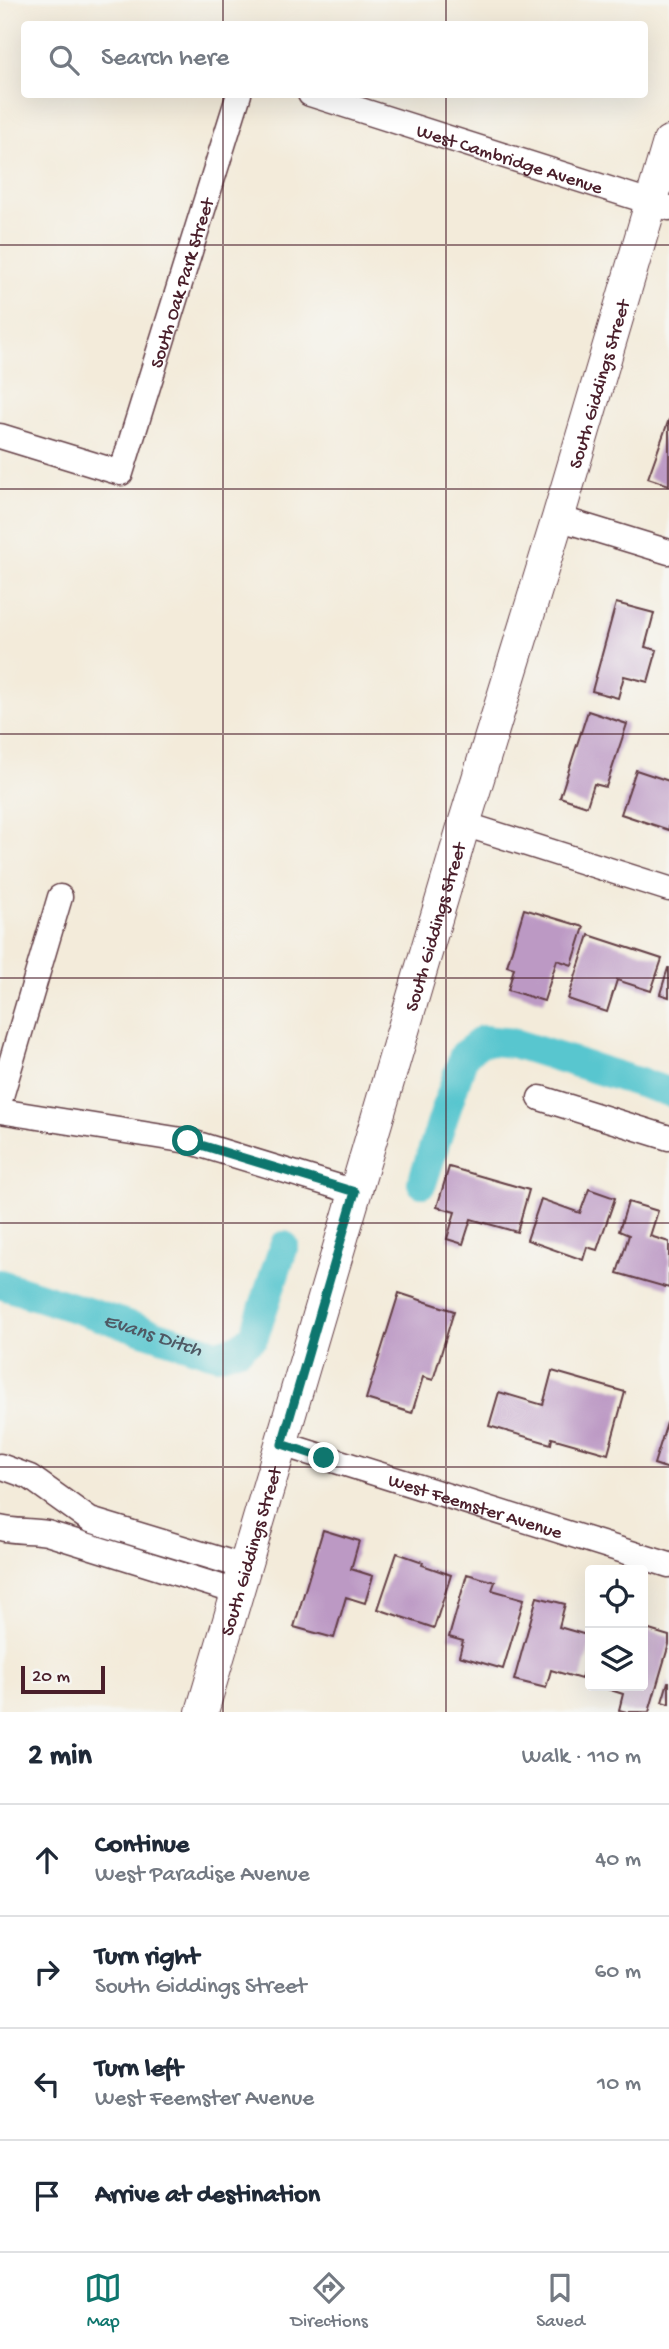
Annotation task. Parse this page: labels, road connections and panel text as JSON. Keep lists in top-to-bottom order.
{
  "streets": {
    "street": [
      "West Cambridge Avenue",
      "South Oak Park Street",
      "South Giddings Street",
      "West Feemster Avenue"
    ]
  },
  "crossings": [
    ["West Cambridge Avenue", "South Giddings Street"],
    ["South Giddings Street", "West Feemster Avenue"]
  ],
  "water": ["Evans Ditch"],
  "scale_bar": "20 m",
  "page": {
    "search": "Search here",
    "scale": "20 m",
    "heading": ["2 min", "Walk · 110 m"],
    "list": [
      ["Continue", "West Paradise Avenue", "40 m"],
      ["Turn right", "South Giddings Street", "60 m"],
      ["Turn left", "West Feemster Avenue", "10 m"],
      "Arrive at destination"
    ],
    "nav": ["Map", "Directions", "Saved"]
  }
}
